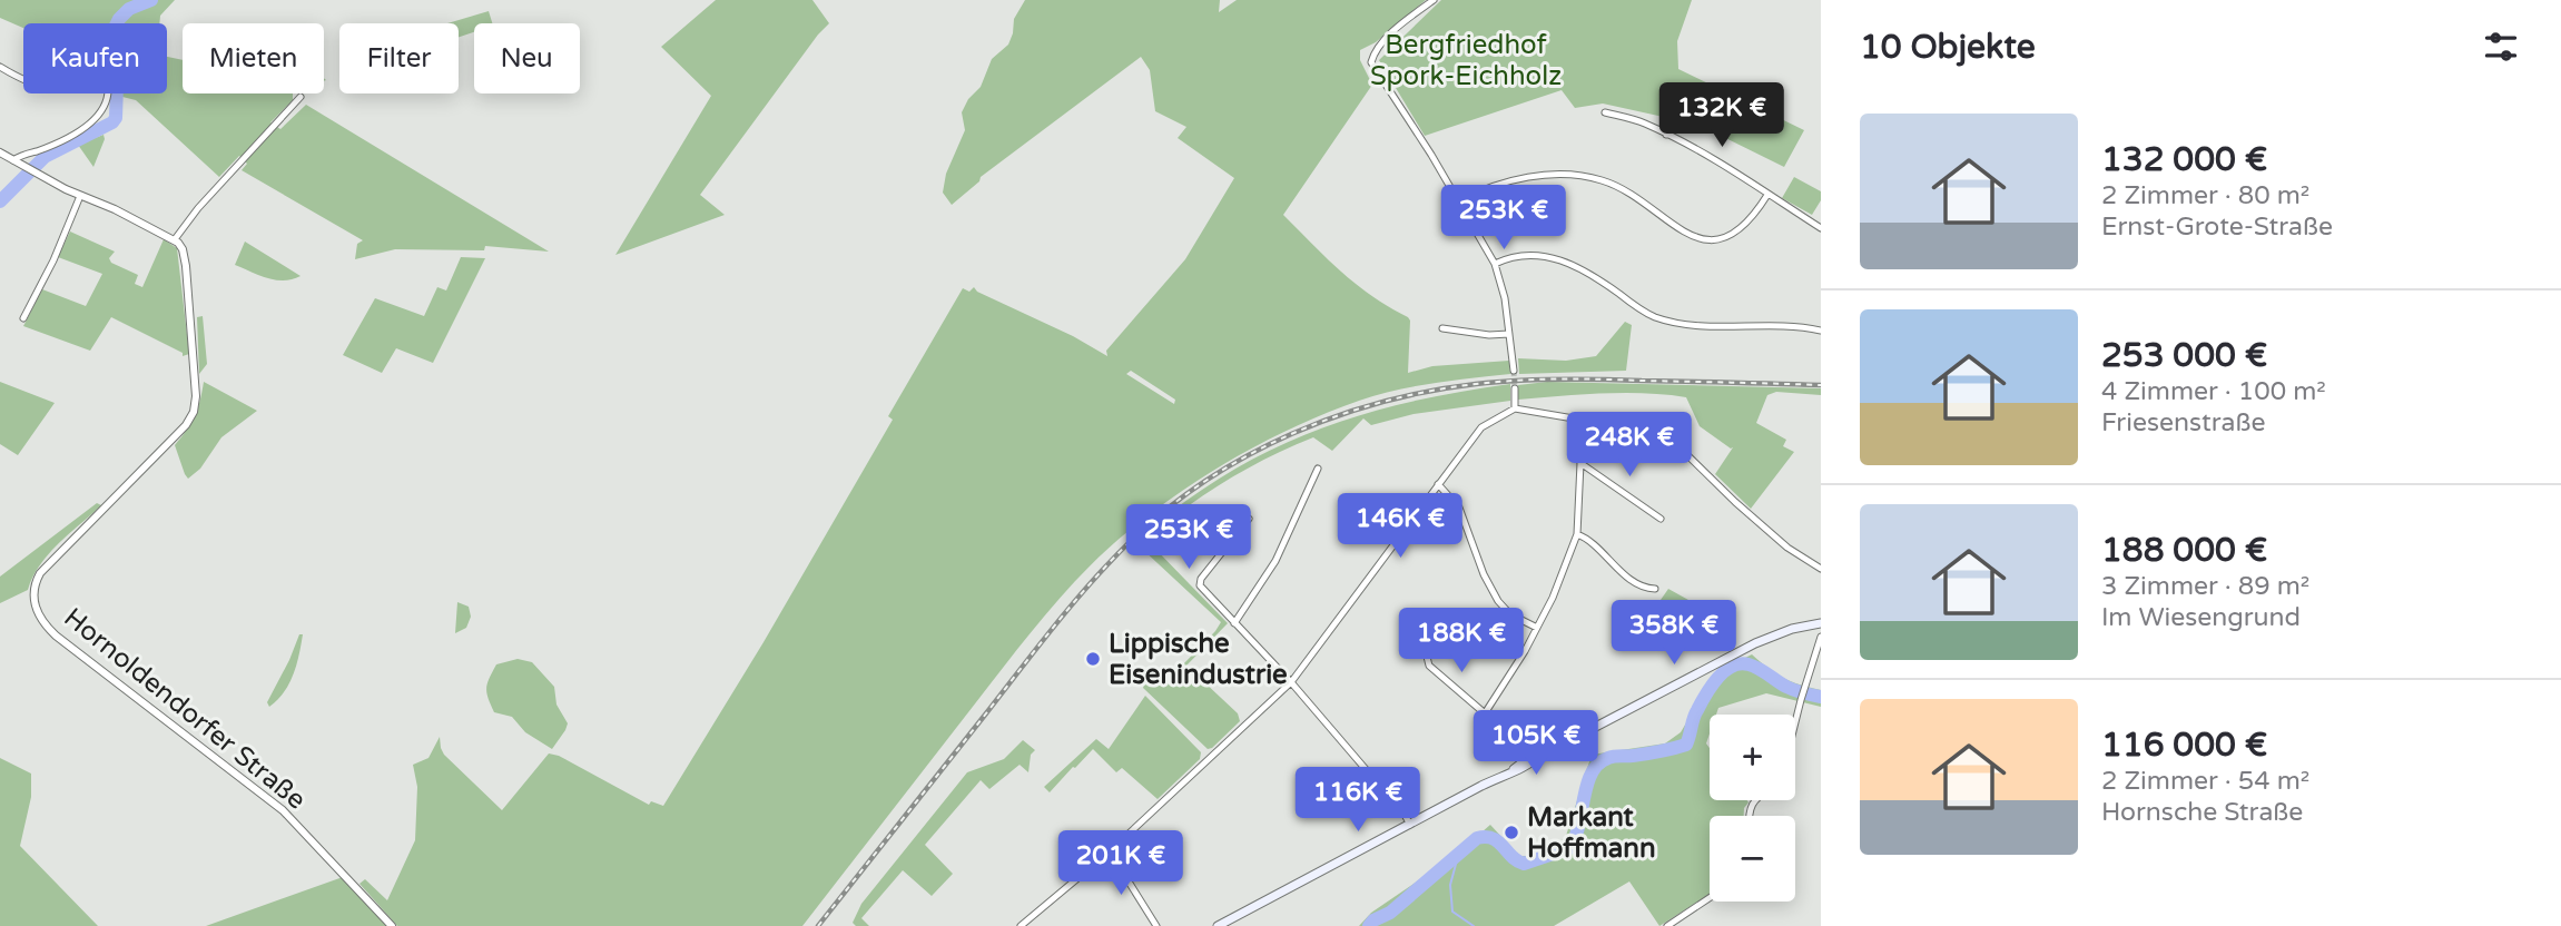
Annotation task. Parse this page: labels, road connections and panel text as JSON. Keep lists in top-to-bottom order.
{
  "streets": {
    "street": ["Hornoldendorfer Straße"]
  },
  "parks": ["Bergfriedhof Spork-Eichholz"],
  "places": ["Lippische Eisenindustrie", "Markant Hoffmann"],
  "page": {
    "heading": "10 Objekte",
    "chip": [
      "Kaufen",
      "Mieten",
      "Filter",
      "Neu"
    ],
    "price": [
      "132K €",
      "253K €",
      "248K €",
      "146K €",
      "253K €",
      "358K €",
      "188K €",
      "105K €",
      "116K €",
      "201K €"
    ],
    "list": [
      {
        "name": "132 000 €",
        "note": "2 Zimmer · 80 m² · Ernst-Grote-Straße"
      },
      {
        "name": "253 000 €",
        "note": "4 Zimmer · 100 m² · Friesenstraße"
      },
      {
        "name": "188 000 €",
        "note": "3 Zimmer · 89 m² · Im Wiesengrund"
      },
      {
        "name": "116 000 €",
        "note": "2 Zimmer · 54 m² · Hornsche Straße"
      }
    ],
    "map_buttons": ["+", "−"]
  }
}
